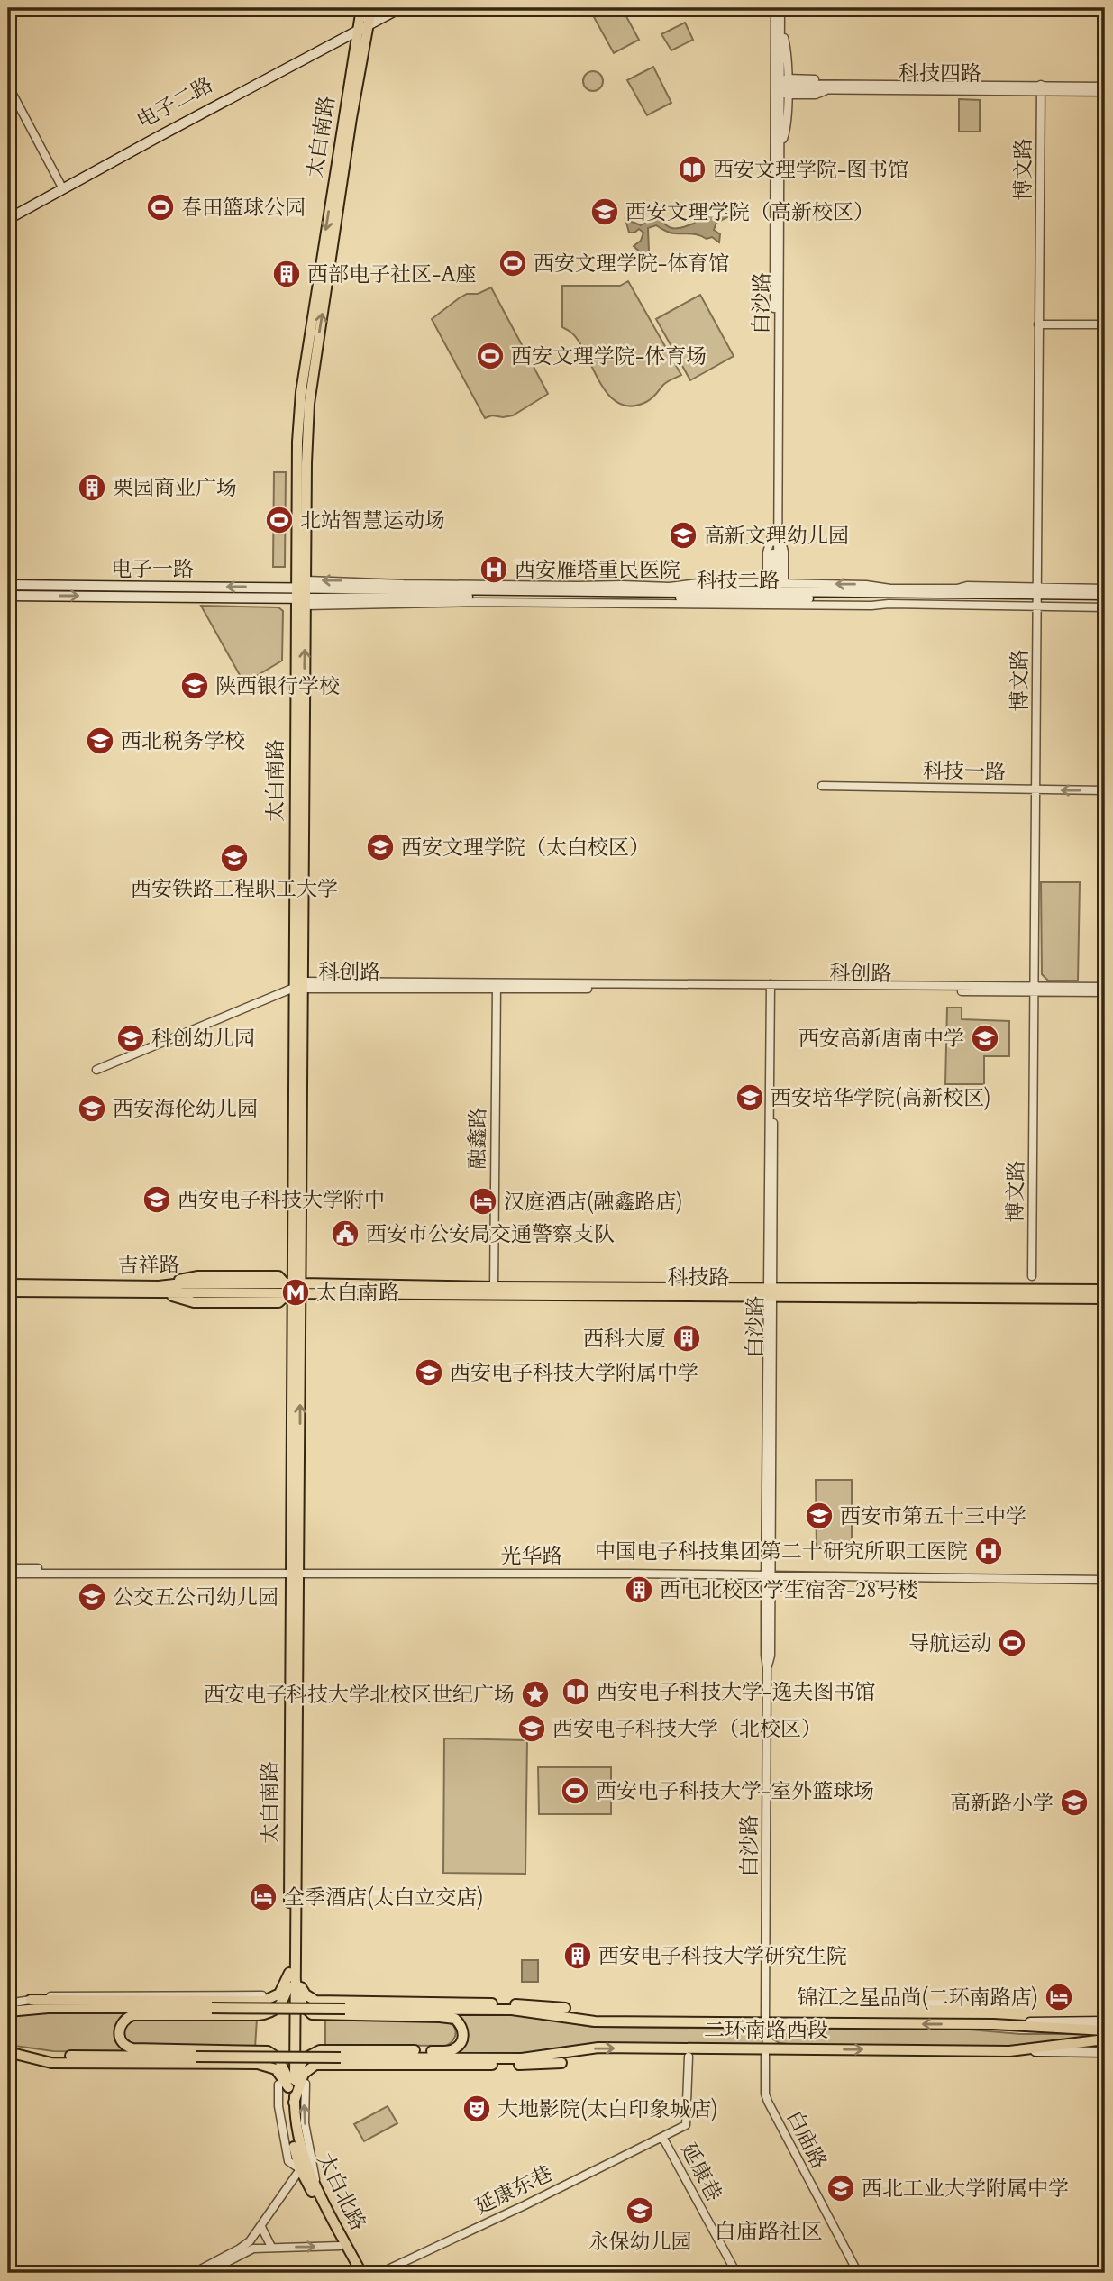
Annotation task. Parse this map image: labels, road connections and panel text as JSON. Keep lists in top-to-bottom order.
{
  "streets": {
    "main road": [
      "电子二路",
      "太白南路",
      "电子一路",
      "科技二路",
      "吉祥路",
      "科技路",
      "二环南路西段",
      "太白北路"
    ],
    "street": [
      "科技四路",
      "博文路",
      "白沙路",
      "科技一路",
      "科创路",
      "融鑫路",
      "光华路",
      "白庙路",
      "延康巷",
      "延康东巷"
    ]
  },
  "crossings": [
    ["科技四路", "博文路"],
    ["科技四路", "白沙路"],
    ["电子二路", "太白南路"],
    ["太白南路", "电子一路"],
    ["太白南路", "科技二路"],
    ["太白南路", "科创路"],
    ["太白南路", "吉祥路"],
    ["太白南路", "科技路"],
    ["太白南路", "光华路"],
    ["太白南路", "太白北路"],
    ["博文路", "科技二路"],
    ["博文路", "科技一路"],
    ["博文路", "科创路"],
    ["白沙路", "科技二路"],
    ["白沙路", "科创路"],
    ["白沙路", "科技路"],
    ["白沙路", "光华路"],
    ["白沙路", "二环南路西段"],
    ["电子一路", "科技二路"],
    ["科创路", "融鑫路"],
    ["融鑫路", "科技路"],
    ["吉祥路", "科技路"],
    ["二环南路西段", "白庙路"],
    ["延康巷", "延康东巷"]
  ],
  "districts": ["白庙路社区"],
  "places": {
    "library": ["西安文理学院-图书馆", "西安电子科技大学-逸夫图书馆"],
    "sports": [
      "春田篮球公园",
      "西安文理学院-体育馆",
      "西安文理学院-体育场",
      "北站智慧运动场",
      "导航运动",
      "西安电子科技大学-室外篮球场"
    ],
    "school or university": [
      "西安文理学院（高新校区）",
      "高新文理幼儿园",
      "陕西银行学校",
      "西北税务学校",
      "西安文理学院（太白校区）",
      "西安铁路工程职工大学",
      "科创幼儿园",
      "西安高新唐南中学",
      "西安培华学院(高新校区)",
      "西安海伦幼儿园",
      "西安电子科技大学附中",
      "西安电子科技大学附属中学",
      "西安市第五十三中学",
      "公交五公司幼儿园",
      "西安电子科技大学（北校区）",
      "高新路小学",
      "西北工业大学附属中学",
      "永保幼儿园"
    ],
    "building": [
      "西部电子社区-A座",
      "栗园商业广场",
      "西科大厦",
      "西电北校区学生宿舍-28号楼",
      "西安电子科技大学研究生院"
    ],
    "hospital": ["西安雁塔重民医院", "中国电子科技集团第二十研究所职工医院"],
    "hotel": ["汉庭酒店(融鑫路店)", "全季酒店(太白立交店)", "锦江之星品尚(二环南路店)"],
    "public building": ["西安市公安局交通警察支队"],
    "metro station": ["太白南路"],
    "place": ["西安电子科技大学北校区世纪广场"],
    "theatre": ["大地影院(太白印象城店)"]
  }
}
